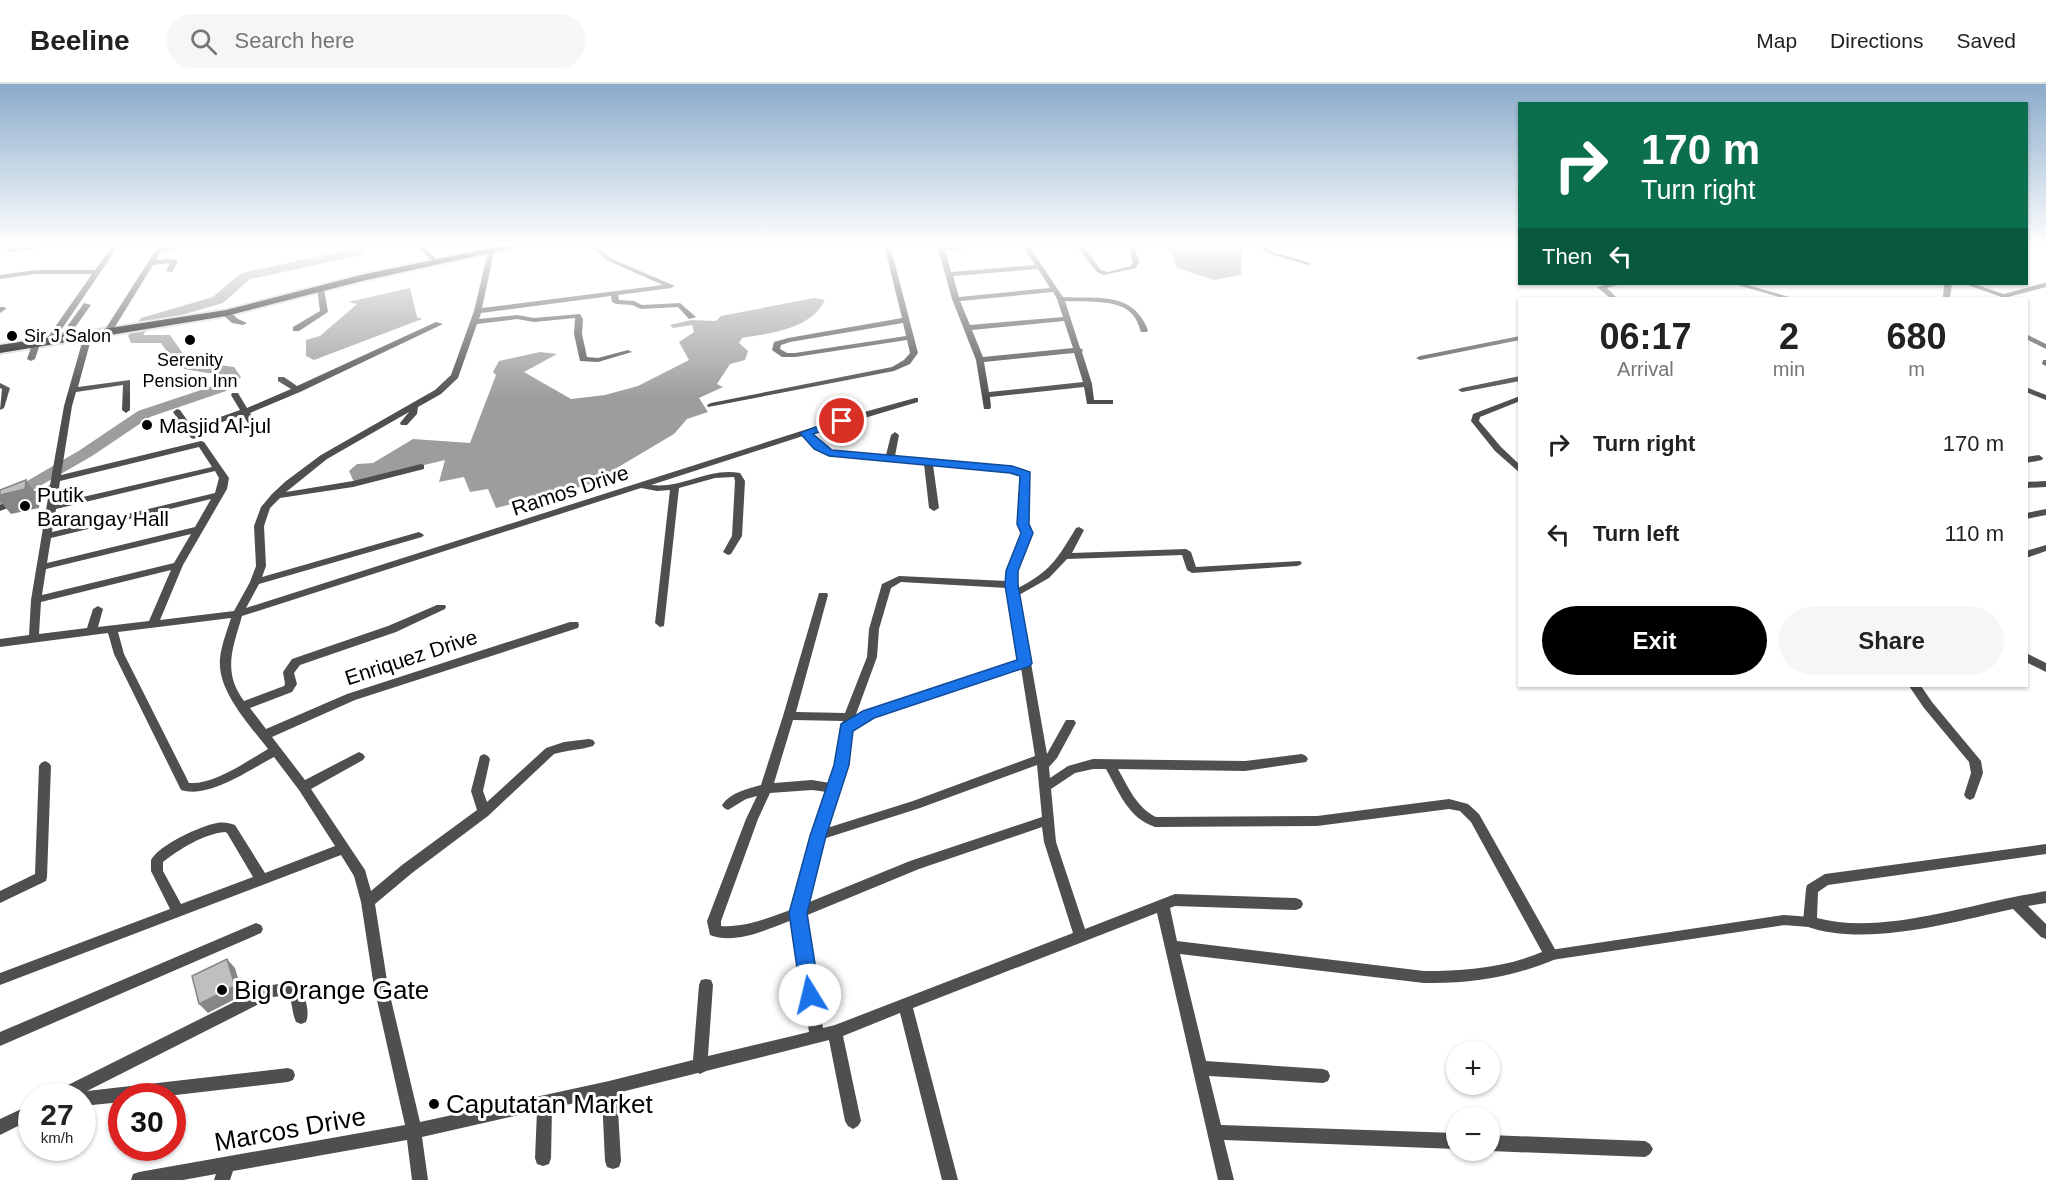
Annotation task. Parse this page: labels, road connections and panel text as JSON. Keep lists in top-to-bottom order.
{
  "streets": {
    "street": ["Ramos Drive", "Enriquez Drive", "Marcos Drive"]
  },
  "places": [
    "Sir J Salon",
    "Serenity Pension Inn",
    "Masjid Al-jul",
    "Putik Barangay Hall",
    "Big Orange Gate",
    "Caputatan Market"
  ],
  "page": {
    "header": "Beeline",
    "search": "Search here",
    "nav": ["Map", "Directions", "Saved"],
    "turn": ["170 m", "Turn right"],
    "then": "Then",
    "eta": [
      "06:17",
      "Arrival",
      "2",
      "min",
      "680",
      "m"
    ],
    "list": [
      {
        "name": "Turn right",
        "value": "170 m"
      },
      {
        "name": "Turn left",
        "value": "110 m"
      }
    ],
    "buttons": ["Exit", "Share"],
    "map_buttons": ["+", "−"],
    "speed": "27 km/h",
    "limit": "30"
  }
}
